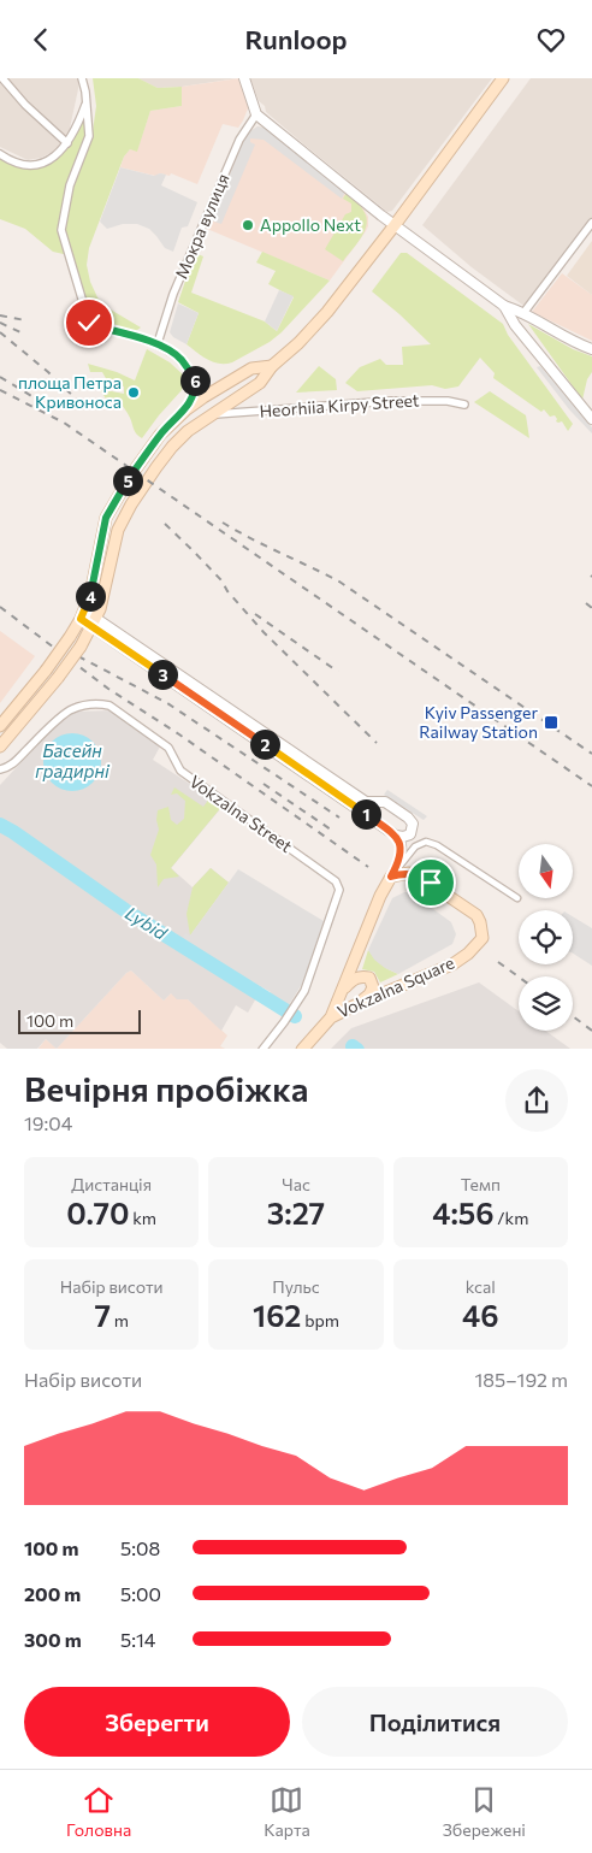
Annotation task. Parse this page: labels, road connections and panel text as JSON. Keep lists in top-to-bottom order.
{
  "streets": {
    "main road": ["Vokzalna Square"],
    "street": ["Мокра вулиця", "Heorhiia Kirpy Street", "Vokzalna Street"]
  },
  "water": ["Басейн градирні", "Lybid"],
  "places": {
    "other": ["Appollo Next", "площа Петра Кривоноса"],
    "transit": ["Kyiv Passenger Railway Station"]
  },
  "scale_bar": "100 m",
  "north": "bottom",
  "page": {
    "header": "Runloop",
    "pins": [
      "6",
      "5",
      "4",
      "3",
      "2",
      "1"
    ],
    "scale": "100 m",
    "heading": ["Вечірня пробіжка", "19:04"],
    "stats": [
      ["Дистанція", "0.70 km"],
      ["Час", "3:27"],
      ["Темп", "4:56 /km"],
      ["Набір висоти", "7 m"],
      ["Пульс", "162 bpm"],
      ["kcal", "46"]
    ],
    "chart": ["Набір висоти", "185–192 m"],
    "list": [
      {
        "name": "100 m",
        "note": "5:08"
      },
      {
        "name": "200 m",
        "note": "5:00"
      },
      {
        "name": "300 m",
        "note": "5:14"
      }
    ],
    "buttons": ["Зберегти", "Поділитися"],
    "tabs": ["Головна", "Карта", "Збережені"]
  }
}
